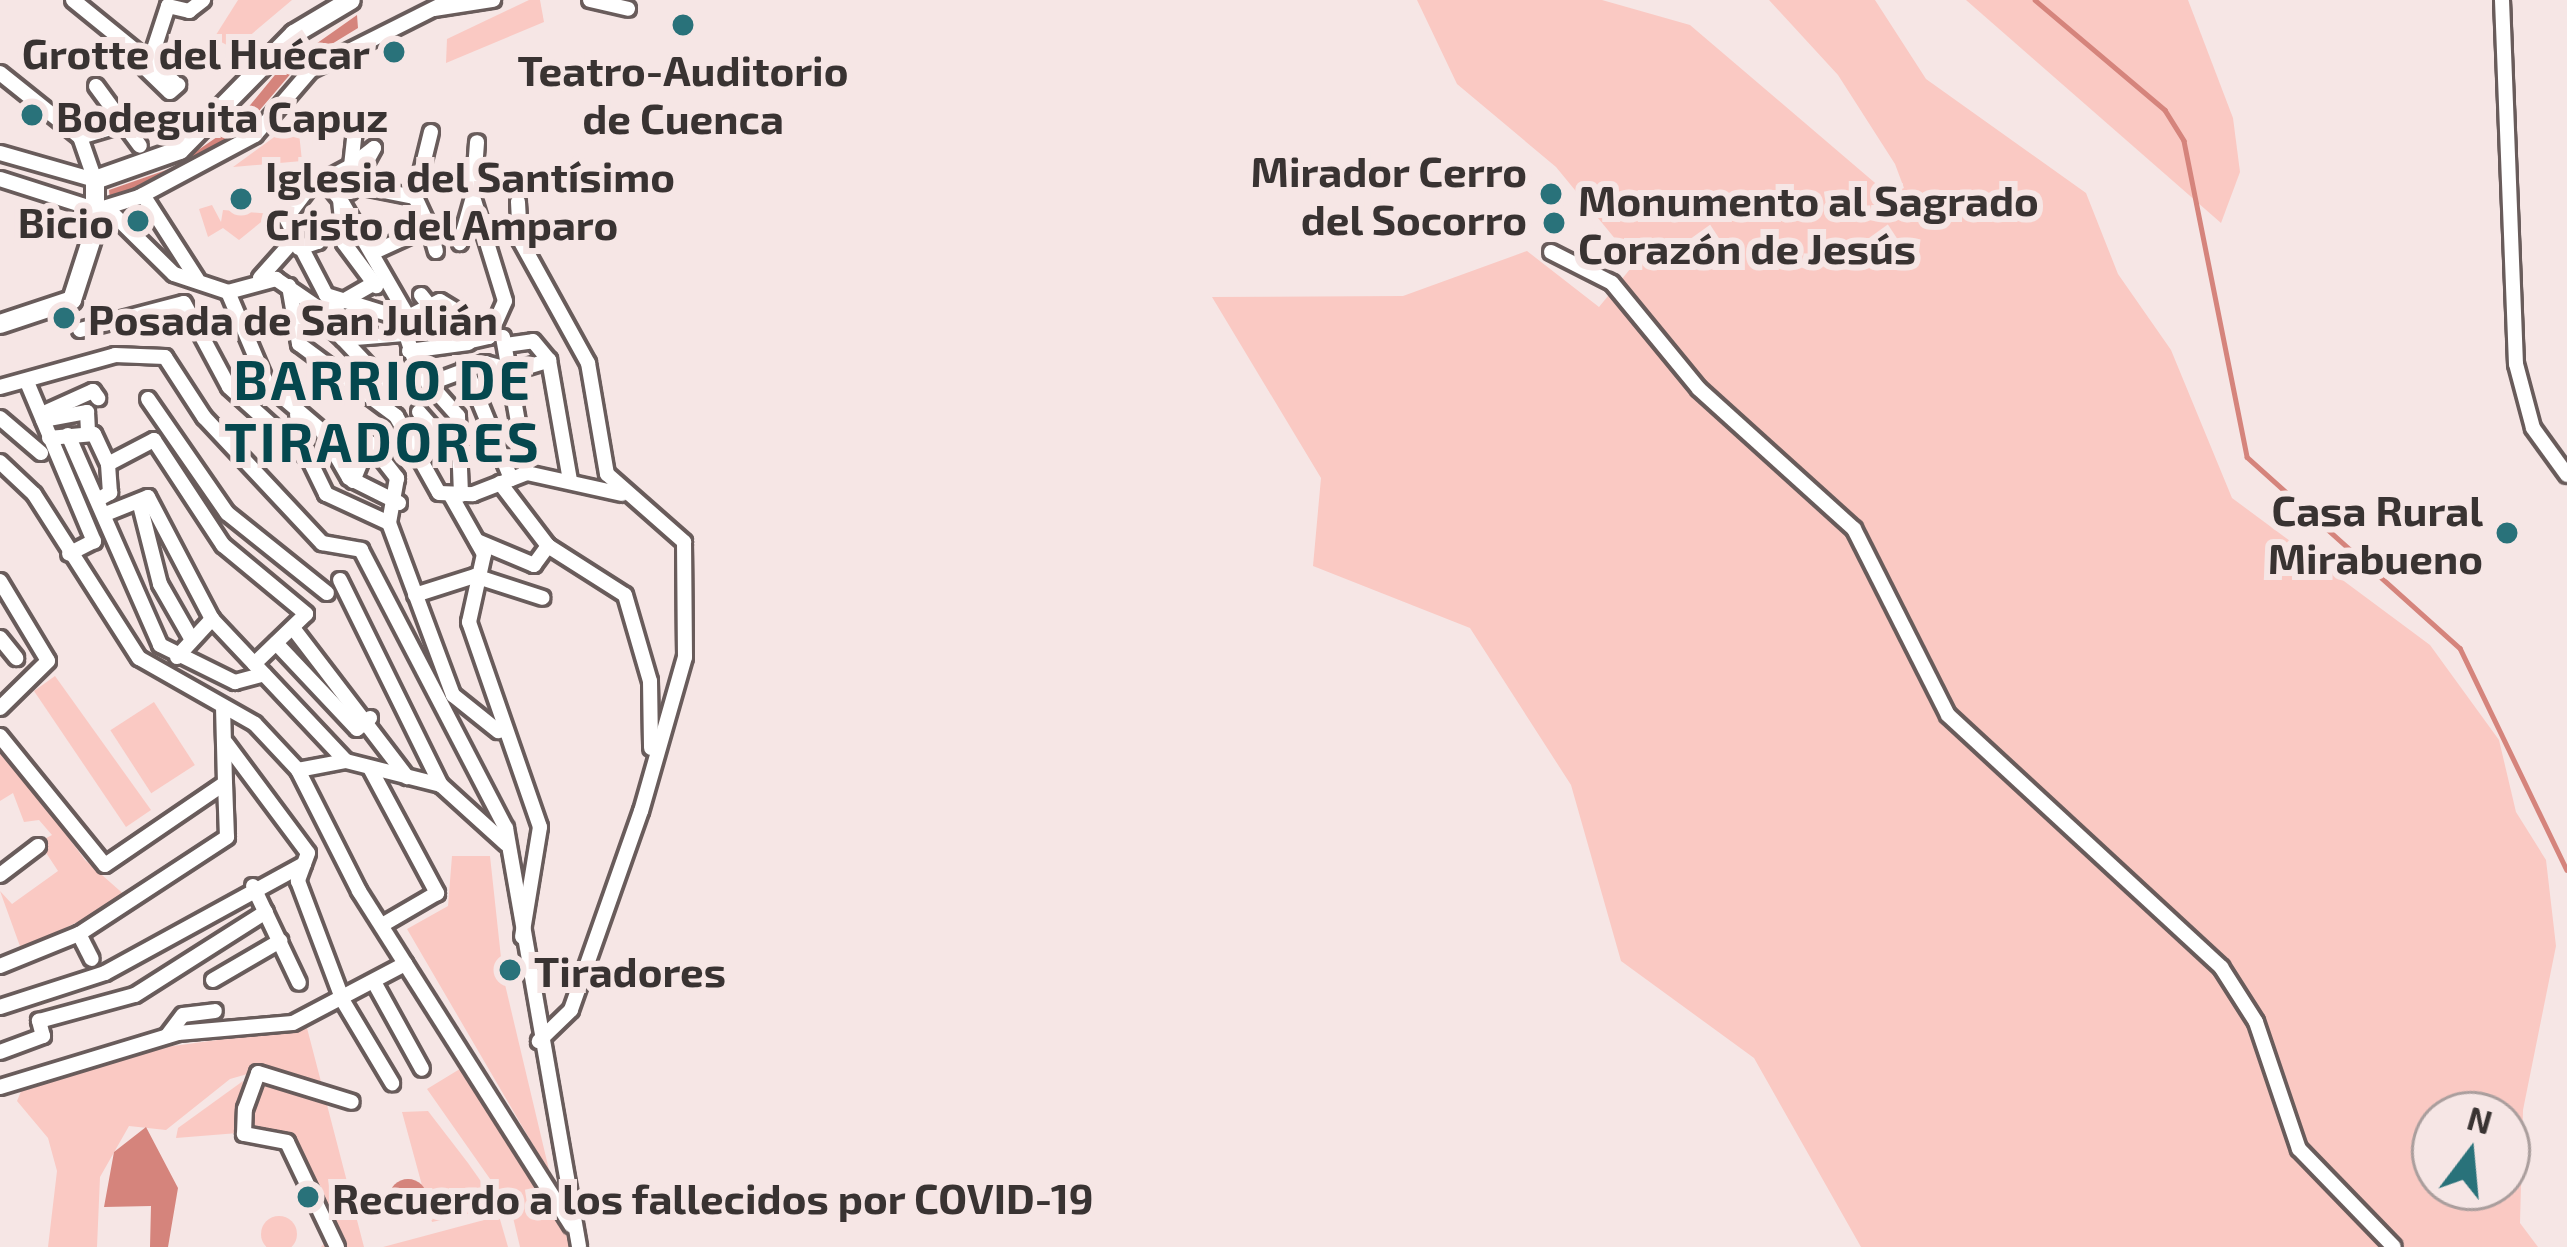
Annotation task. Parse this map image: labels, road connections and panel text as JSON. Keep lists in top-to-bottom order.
{
  "districts": ["BARRIO DE TIRADORES"],
  "places": [
    "Teatro-Auditorio de Cuenca",
    "Grotte del Huécar",
    "Bodeguita Capuz",
    "Mirador Cerro del Socorro",
    "Iglesia del Santísimo Cristo del Amparo",
    "Bicio",
    "Monumento al Sagrado Corazón de Jesús",
    "Posada de San Julián",
    "Casa Rural Mirabueno",
    "Tiradores",
    "Recuerdo a los fallecidos por COVID-19"
  ],
  "north": "top"
}
